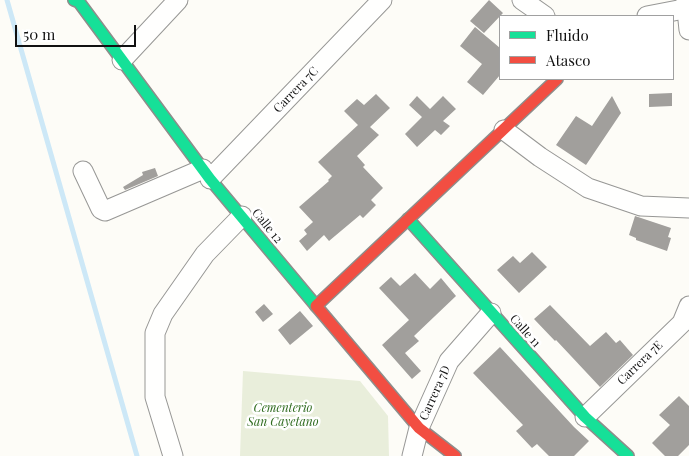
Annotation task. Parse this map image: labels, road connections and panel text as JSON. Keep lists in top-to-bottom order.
{
  "streets": {
    "street": [
      "Carrera 7C",
      "Calle 12",
      "Calle 11",
      "Carrera 7E",
      "Carrera 7D"
    ]
  },
  "crossings": [
    ["Carrera 7C", "Calle 12"],
    ["Calle 12", "Carrera 7D"],
    ["Calle 11", "Carrera 7E"],
    ["Calle 11", "Carrera 7D"]
  ],
  "parks": ["Cementerio San Cayetano"],
  "legend": ["Fluido", "Atasco"],
  "scale_bar": "50 m"
}
